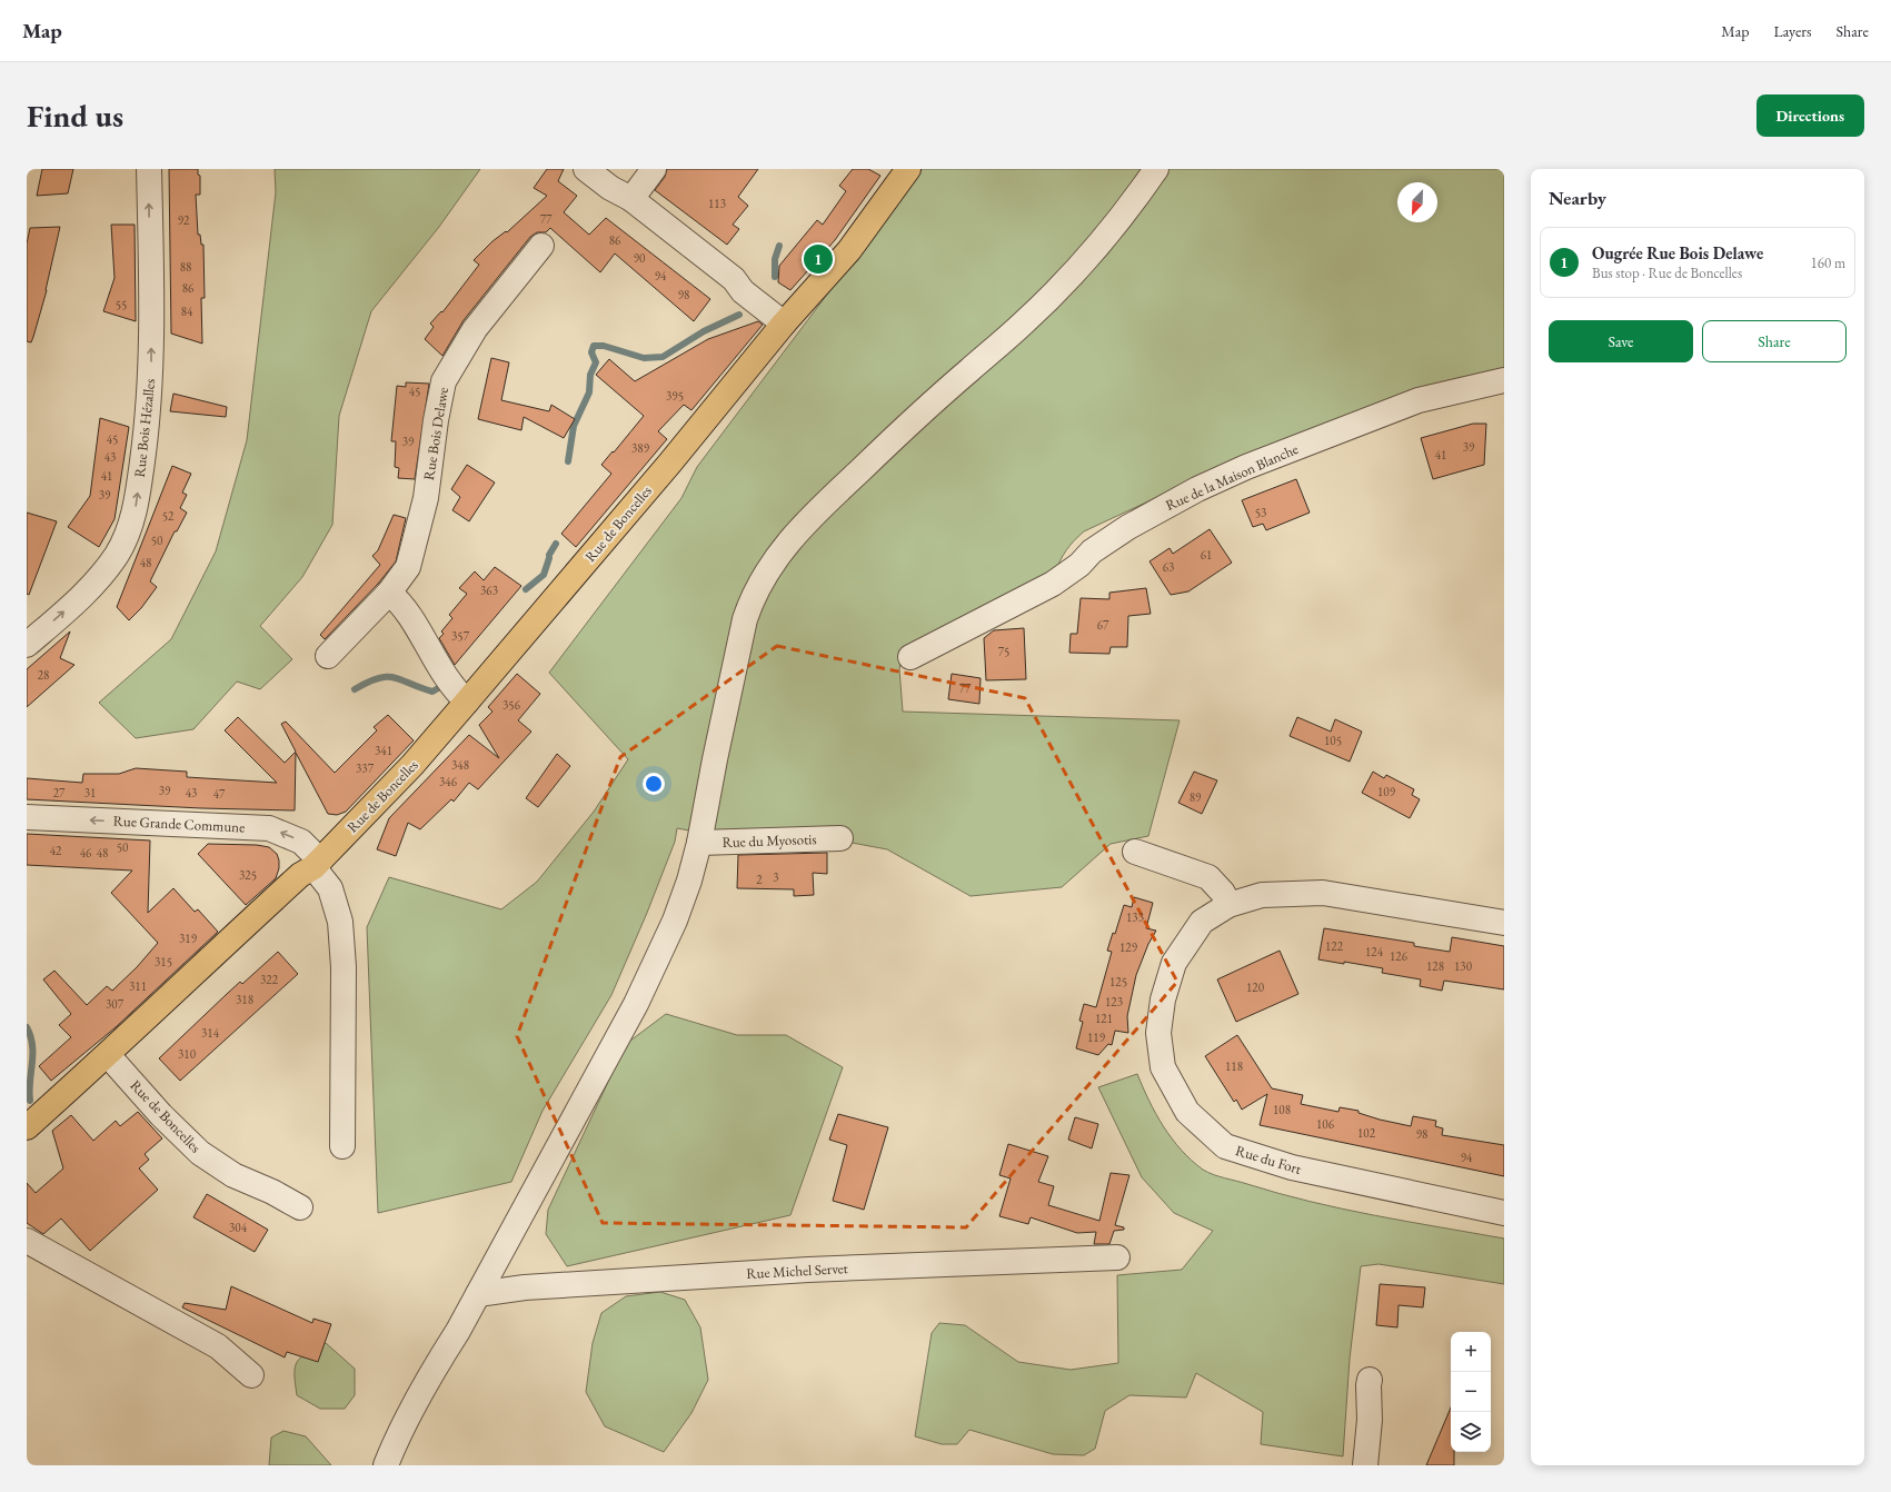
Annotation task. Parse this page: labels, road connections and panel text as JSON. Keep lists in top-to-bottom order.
{
  "streets": {
    "main road": ["Rue de Boncelles"],
    "street": [
      "Rue Bois Hézalles",
      "Rue Bois Delawe",
      "Rue de la Maison Blanche",
      "Rue Grande Commune",
      "Rue du Myosotis",
      "Rue du Fort",
      "Rue Michel Servet"
    ]
  },
  "crossings": [
    ["Rue de Boncelles", "Rue Grande Commune"]
  ],
  "one_way": ["Rue Bois Hézalles", "Rue Grande Commune"],
  "house_numbers": [
    "113",
    "77",
    "92",
    "86",
    "90",
    "88",
    "94",
    "86",
    "98",
    "55",
    "84",
    "45",
    "395",
    "45",
    "39",
    "39",
    "389",
    "41",
    "43",
    "41",
    "39",
    "53",
    "52",
    "50",
    "61",
    "48",
    "63",
    "363",
    "67",
    "357",
    "75",
    "28",
    "77",
    "356",
    "105",
    "341",
    "348",
    "337",
    "346",
    "39",
    "109",
    "27",
    "31",
    "43",
    "47",
    "89",
    "50",
    "42",
    "46",
    "48",
    "325",
    "3",
    "2",
    "133",
    "319",
    "122",
    "129",
    "124",
    "126",
    "315",
    "128",
    "130",
    "322",
    "125",
    "311",
    "120",
    "318",
    "123",
    "307",
    "121",
    "314",
    "119",
    "310",
    "118",
    "108",
    "106",
    "102",
    "98",
    "94",
    "304"
  ],
  "north": "bottom left",
  "page": {
    "header": "Map",
    "nav": ["Map", "Layers", "Share"],
    "buttons": [
      "Directions",
      ["Save", "Share"]
    ],
    "title": "Find us",
    "heading": "Nearby",
    "list": [
      {
        "mark": "1",
        "name": "Ougrée Rue Bois Delawe",
        "note": "Bus stop · Rue de Boncelles",
        "value": "160 m"
      }
    ],
    "pins": "1",
    "map_buttons": ["+", "−"]
  }
}
